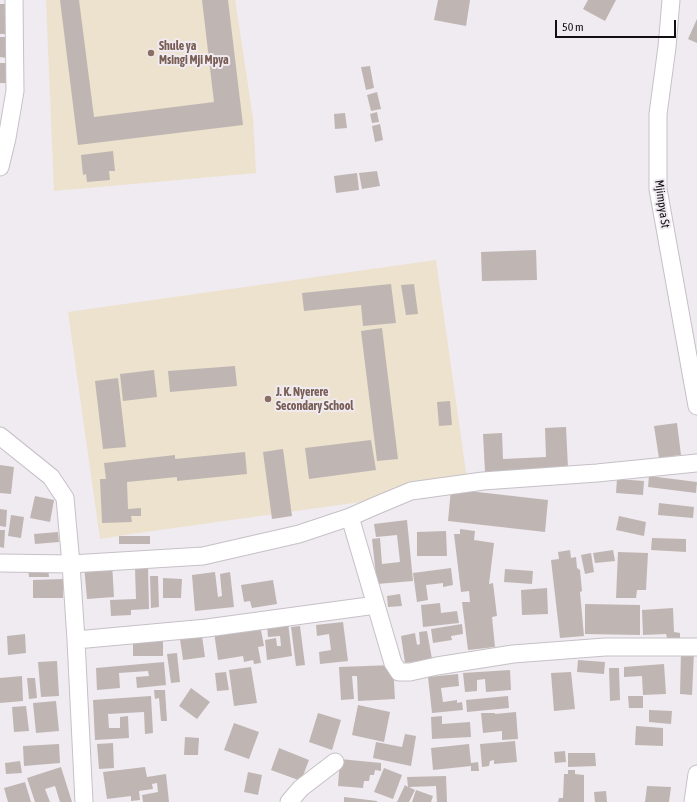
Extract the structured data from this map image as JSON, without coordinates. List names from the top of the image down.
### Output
{
  "streets": {
    "street": ["Mjimpya St"]
  },
  "places": ["Shule ya Msingi Mji Mpya", "J. K. Nyerere Secondary School"],
  "scale_bar": "50 m"
}
